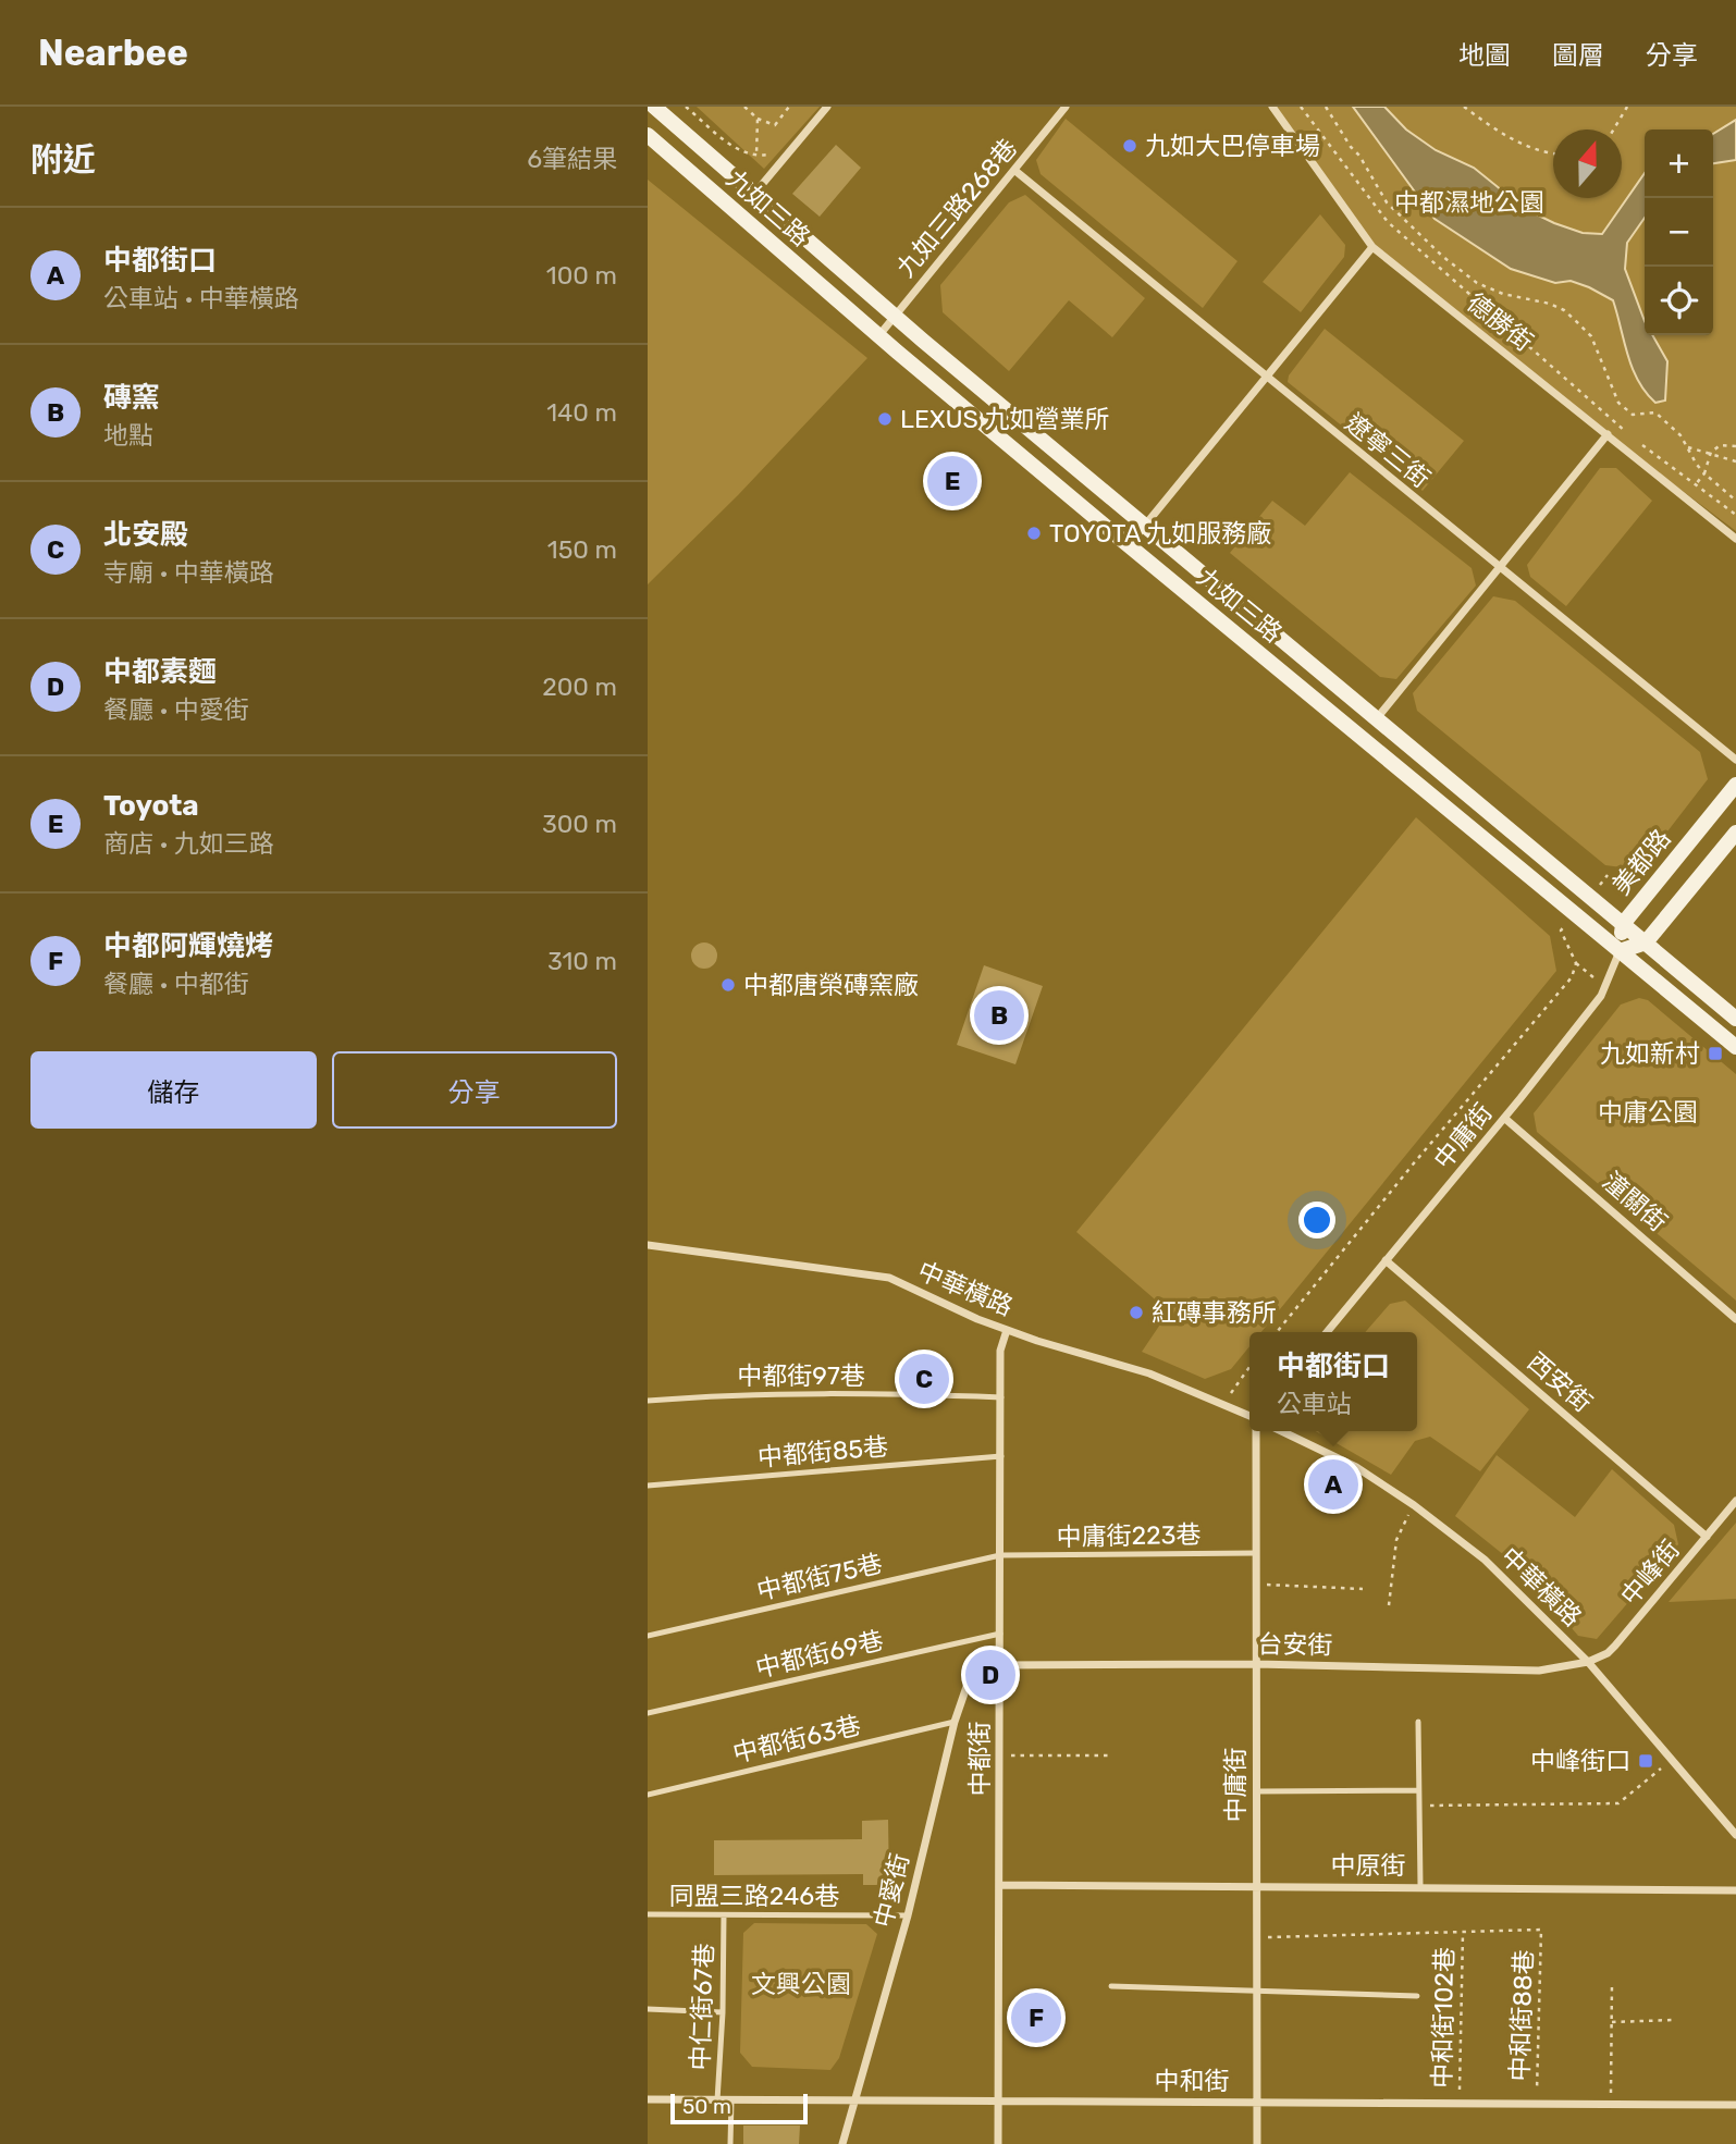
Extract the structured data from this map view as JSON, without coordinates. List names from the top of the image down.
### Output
{
  "streets": {
    "street": [
      "九如三路",
      "九如三路268巷",
      "德勝街",
      "遼寧三街",
      "美都路",
      "中庸街",
      "潼關街",
      "中華橫路",
      "西安街",
      "中峰街",
      "台安街",
      "中都街",
      "中原街",
      "中愛街",
      "中和街"
    ],
    "lane": [
      "中都街97巷",
      "中都街85巷",
      "中庸街223巷",
      "中都街75巷",
      "中都街69巷",
      "中都街63巷",
      "同盟三路246巷",
      "中仁街67巷"
    ],
    "path": ["中和街88巷", "中和街102巷"]
  },
  "crossings": [
    ["九如三路", "九如三路268巷"],
    ["九如三路", "美都路"],
    ["九如三路", "中庸街"],
    ["九如三路268巷", "遼寧三街"],
    ["美都路", "中庸街"],
    ["中庸街", "潼關街"],
    ["中庸街", "西安街"],
    ["中庸街", "中庸街223巷"],
    ["中庸街", "台安街"],
    ["中庸街", "中原街"],
    ["中庸街", "中和街"],
    ["中華橫路", "中峰街"],
    ["中華橫路", "台安街"],
    ["中華橫路", "中都街"],
    ["中都街97巷", "中都街"],
    ["西安街", "中峰街"],
    ["中都街85巷", "中都街"],
    ["中庸街223巷", "中都街75巷"],
    ["中庸街223巷", "中都街"],
    ["中峰街", "台安街"],
    ["中都街75巷", "中都街"],
    ["台安街", "中都街"],
    ["台安街", "中愛街"],
    ["中都街69巷", "中都街"],
    ["中都街63巷", "中愛街"],
    ["中都街", "中原街"],
    ["中都街", "中愛街"],
    ["中都街", "中和街"],
    ["中愛街", "同盟三路246巷"],
    ["中愛街", "中和街"],
    ["同盟三路246巷", "中仁街67巷"],
    ["中仁街67巷", "中和街"],
    ["中和街88巷", "中和街102巷"],
    ["中和街88巷", "中和街"],
    ["中和街102巷", "中和街"]
  ],
  "parks": ["中都濕地公園", "中庸公園", "文興公園"],
  "places": {
    "other": [
      "九如大巴停車場",
      "LEXUS 九如營業所",
      "TOYOTA 九如服務廠",
      "中都唐榮磚窯廠",
      "紅磚事務所"
    ],
    "transit": ["九如新村", "中峰街口"]
  },
  "scale_bar": "50 m",
  "north": "top",
  "page": {
    "header": "Nearbee",
    "nav": ["地圖", "圖層", "分享"],
    "heading": ["附近", "6筆結果"],
    "map_buttons": ["+", "−"],
    "list": [
      {
        "mark": "A",
        "name": "中都街口",
        "note": "公車站 · 中華橫路",
        "value": "100 m"
      },
      {
        "mark": "B",
        "name": "磚窯",
        "note": "地點",
        "value": "140 m"
      },
      {
        "mark": "C",
        "name": "北安殿",
        "note": "寺廟 · 中華橫路",
        "value": "150 m"
      },
      {
        "mark": "D",
        "name": "中都素麵",
        "note": "餐廳 · 中愛街",
        "value": "200 m"
      },
      {
        "mark": "E",
        "name": "Toyota",
        "note": "商店 · 九如三路",
        "value": "300 m"
      },
      {
        "mark": "F",
        "name": "中都阿輝燒烤",
        "note": "餐廳 · 中都街",
        "value": "310 m"
      }
    ],
    "pins": [
      "E",
      "B",
      "C",
      "A",
      "D",
      "F"
    ],
    "buttons": ["儲存", "分享"],
    "popup": ["中都街口", "公車站"],
    "scale": "50 m"
  }
}
